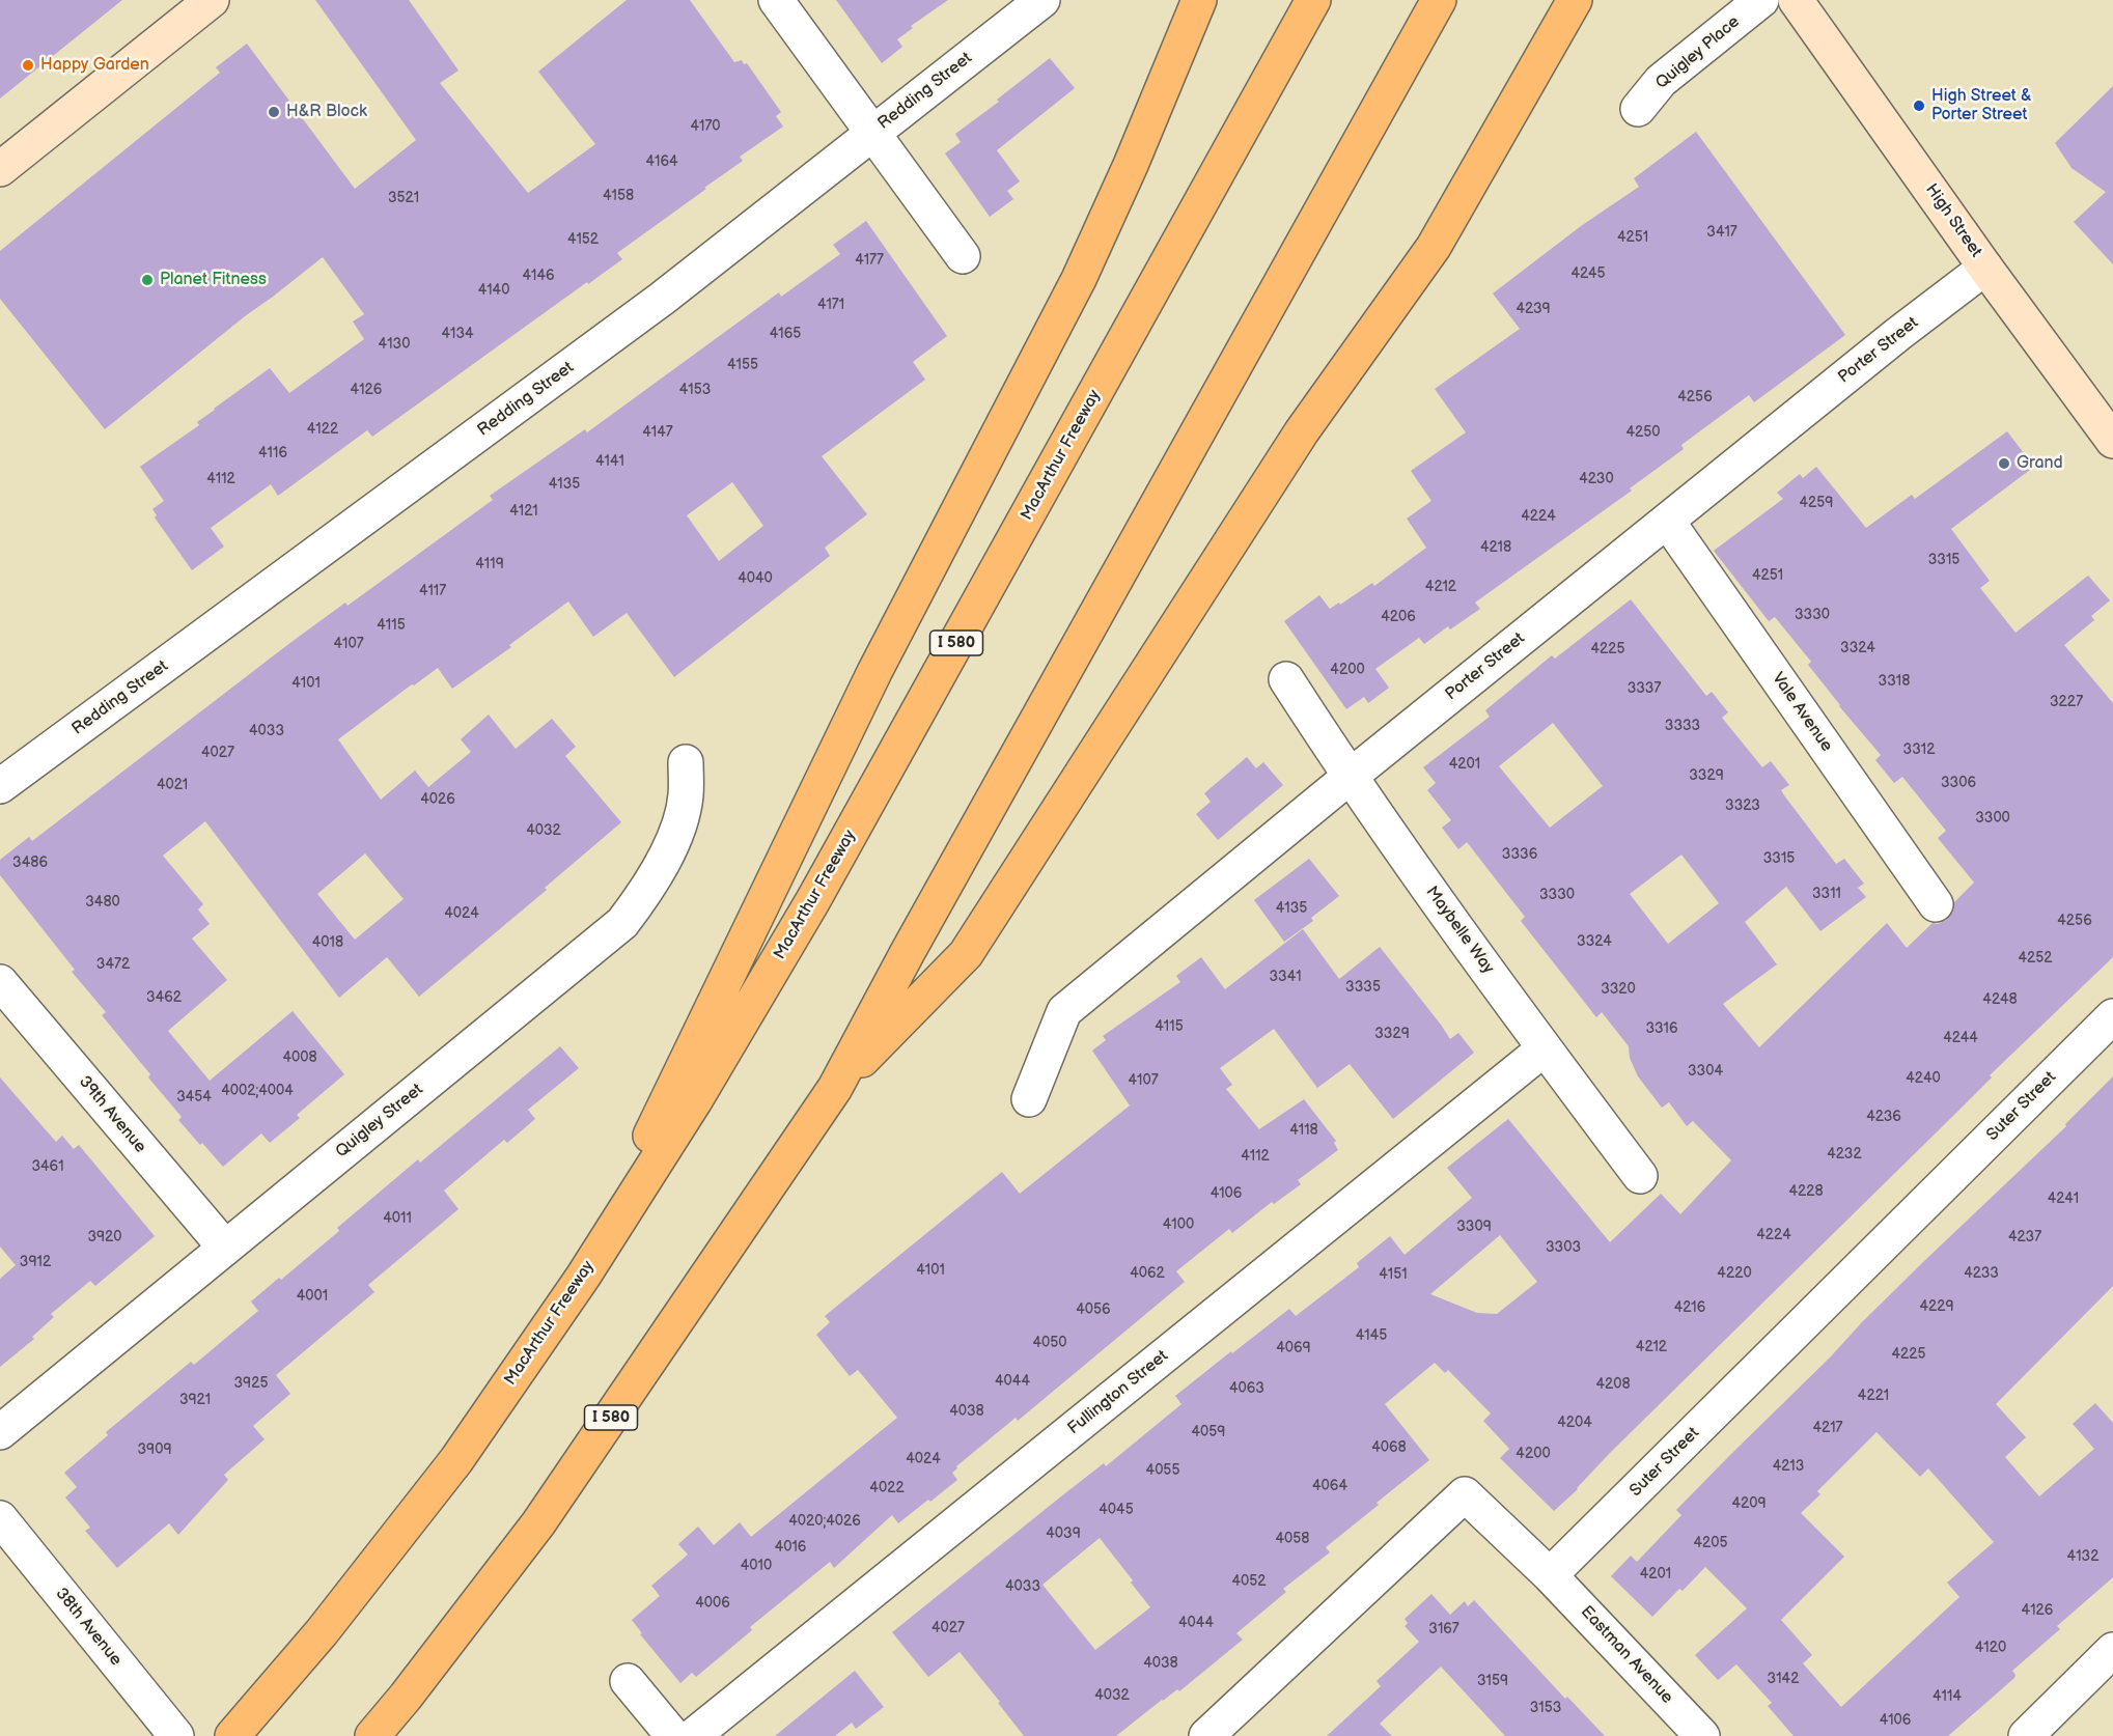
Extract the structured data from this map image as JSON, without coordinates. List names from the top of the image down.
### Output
{
  "streets": {
    "highway": ["MacArthur Freeway", "I 580"],
    "main road": ["High Street"],
    "street": [
      "Quigley Place",
      "Redding Street",
      "Porter Street",
      "Vale Avenue",
      "Maybelle Way",
      "Suter Street",
      "39th Avenue",
      "Quigley Street",
      "Fullington Street",
      "38th Avenue",
      "Eastman Avenue"
    ]
  },
  "crossings": [
    ["High Street", "Porter Street"],
    ["Porter Street", "Vale Avenue"],
    ["Porter Street", "Maybelle Way"],
    ["Maybelle Way", "Fullington Street"],
    ["Suter Street", "Eastman Avenue"],
    ["39th Avenue", "Quigley Street"]
  ],
  "places": [
    "Happy Garden",
    "High Street & Porter Street",
    "H&R Block",
    "Planet Fitness",
    "Grand"
  ],
  "house_numbers": [
    "4170",
    "4164",
    "4158",
    "3521",
    "3417",
    "4251",
    "4152",
    "4177",
    "4245",
    "4146",
    "4140",
    "4171",
    "4239",
    "4134",
    "4165",
    "4130",
    "4155",
    "4126",
    "4153",
    "4256",
    "4122",
    "4147",
    "4250",
    "4116",
    "4141",
    "4112",
    "4230",
    "4135",
    "4259",
    "4121",
    "4224",
    "4218",
    "3315",
    "4119",
    "4251",
    "4040",
    "4212",
    "4117",
    "3330",
    "4206",
    "4115",
    "4107",
    "3324",
    "4225",
    "4200",
    "3318",
    "4101",
    "3337",
    "3227",
    "3333",
    "4033",
    "3312",
    "4027",
    "4201",
    "3329",
    "3306",
    "4021",
    "4026",
    "3323",
    "3300",
    "4032",
    "3336",
    "3315",
    "3486",
    "3311",
    "3330",
    "3480",
    "4135",
    "4024",
    "4256",
    "3324",
    "4018",
    "4252",
    "3472",
    "3341",
    "3335",
    "3320",
    "3462",
    "4248",
    "4115",
    "3316",
    "3329",
    "4244",
    "4008",
    "3304",
    "4240",
    "4107",
    "4002;4004",
    "3454",
    "4236",
    "4118",
    "4232",
    "4112",
    "3461",
    "4228",
    "4106",
    "4241",
    "4011",
    "4100",
    "3309",
    "4224",
    "3920",
    "4237",
    "3303",
    "3912",
    "4101",
    "4062",
    "4220",
    "4233",
    "4151",
    "4001",
    "4229",
    "4216",
    "4056",
    "4145",
    "4050",
    "4212",
    "4069",
    "4225",
    "4044",
    "3925",
    "4208",
    "4063",
    "4221",
    "3921",
    "4038",
    "4204",
    "4217",
    "4059",
    "4068",
    "3909",
    "4200",
    "4024",
    "4213",
    "4055",
    "4064",
    "4022",
    "4209",
    "4045",
    "4020;4026",
    "4039",
    "4058",
    "4205",
    "4016",
    "4132",
    "4010",
    "4201",
    "4052",
    "4033",
    "4006",
    "4126",
    "4044",
    "4027",
    "3167",
    "4120",
    "4038",
    "3142",
    "3159",
    "4032",
    "4114",
    "3153",
    "4106"
  ]
}
